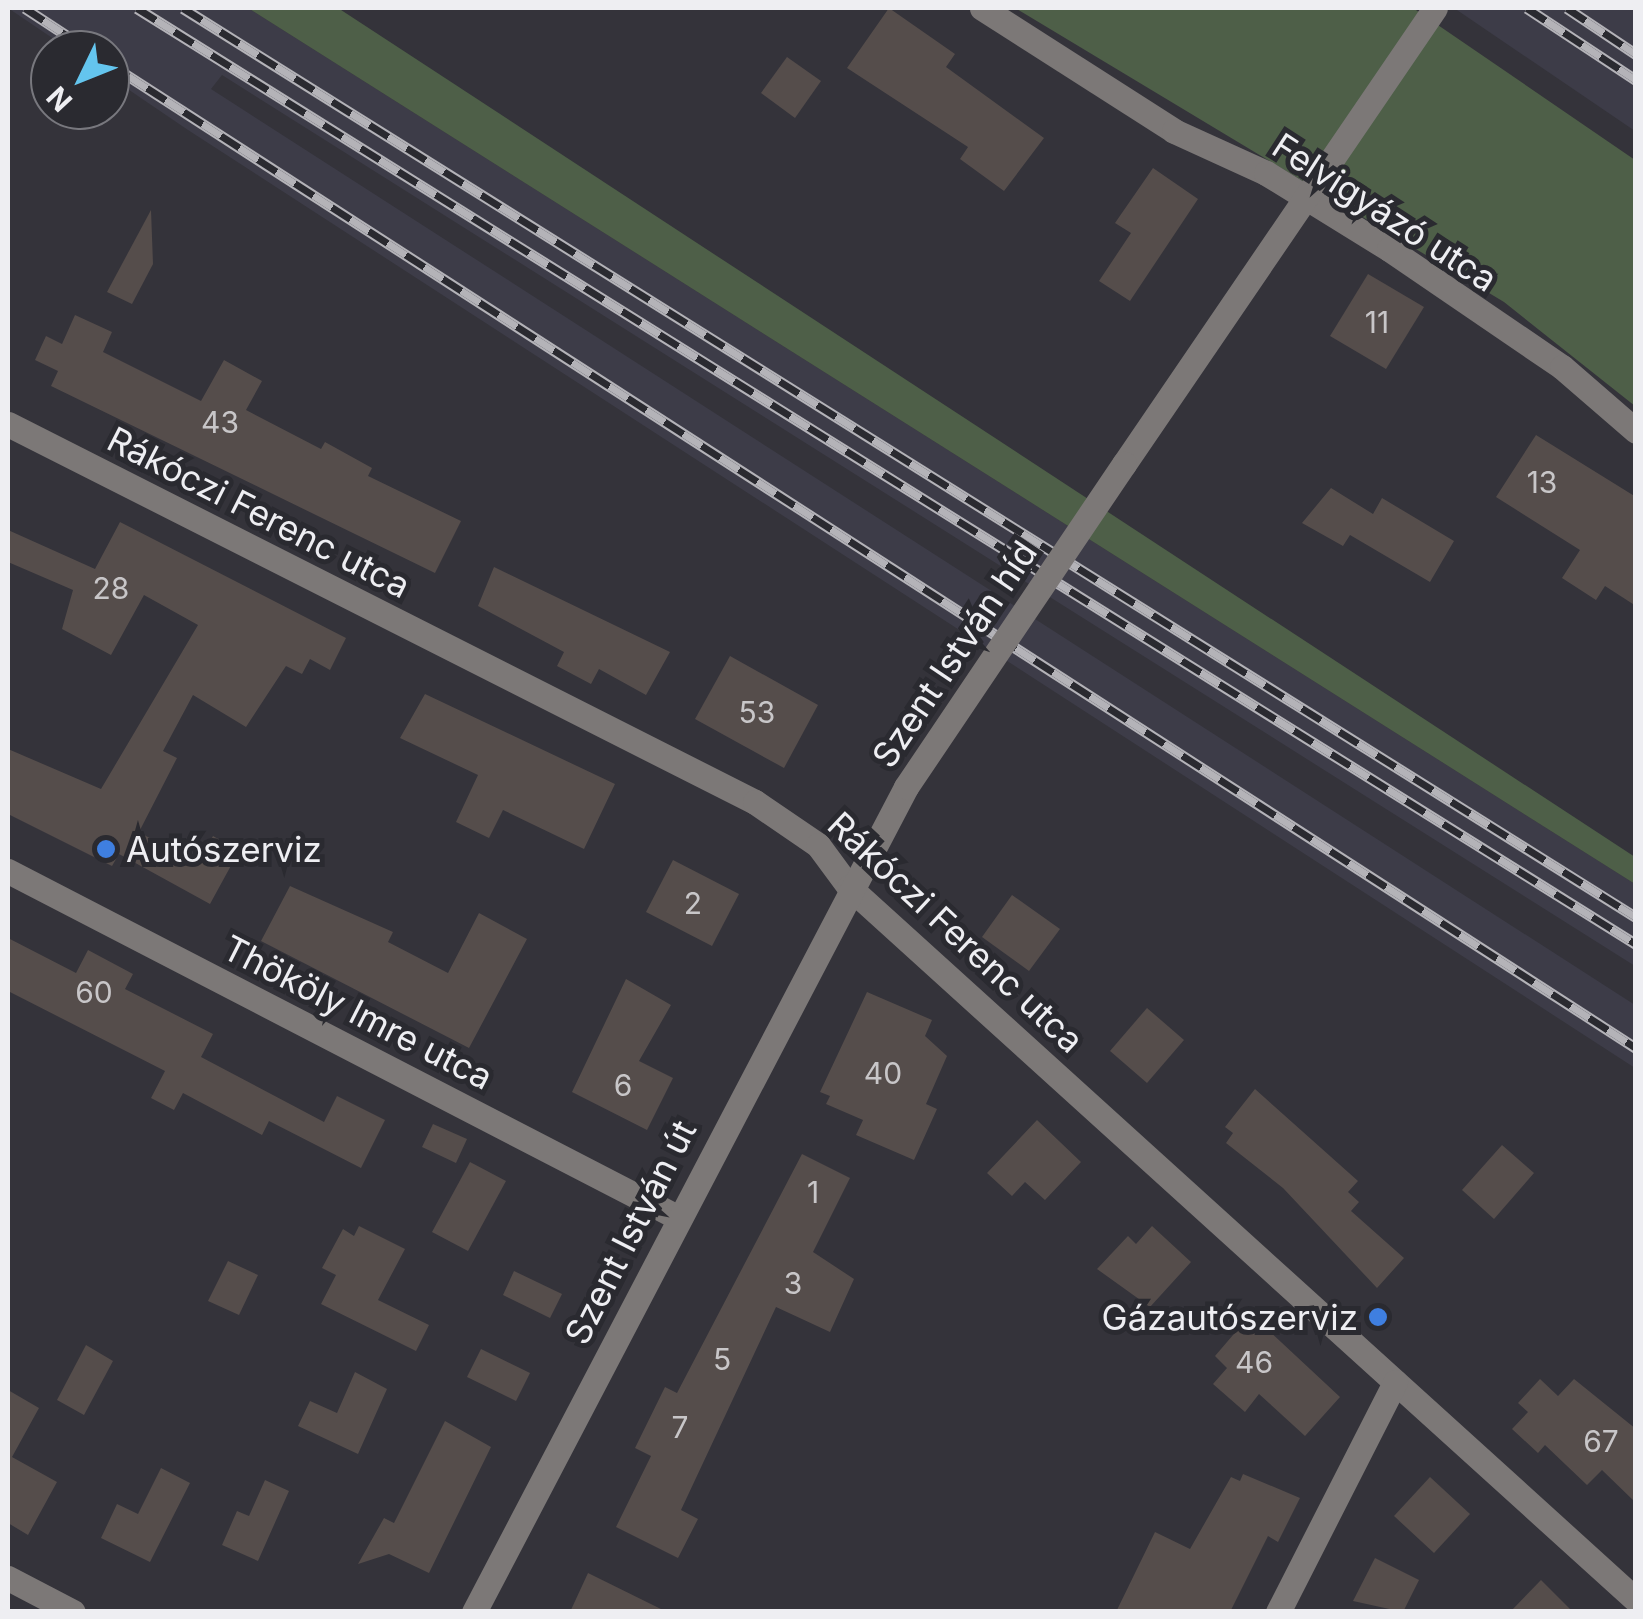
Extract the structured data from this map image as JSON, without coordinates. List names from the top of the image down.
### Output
{
  "streets": {
    "street": [
      "Felvigyázó utca",
      "Rákóczi Ferenc utca",
      "Szent István híd",
      "Thököly Imre utca",
      "Szent István út"
    ]
  },
  "crossings": [
    ["Felvigyázó utca", "Szent István híd"],
    ["Rákóczi Ferenc utca", "Szent István híd"],
    ["Rákóczi Ferenc utca", "Szent István út"],
    ["Szent István híd", "Szent István út"],
    ["Thököly Imre utca", "Szent István út"]
  ],
  "places": ["Autószerviz", "Gázautószerviz"],
  "house_numbers": [
    "11",
    "43",
    "13",
    "28",
    "53",
    "2",
    "60",
    "40",
    "6",
    "1",
    "3",
    "5",
    "46",
    "7",
    "67"
  ],
  "north": "bottom left"
}
